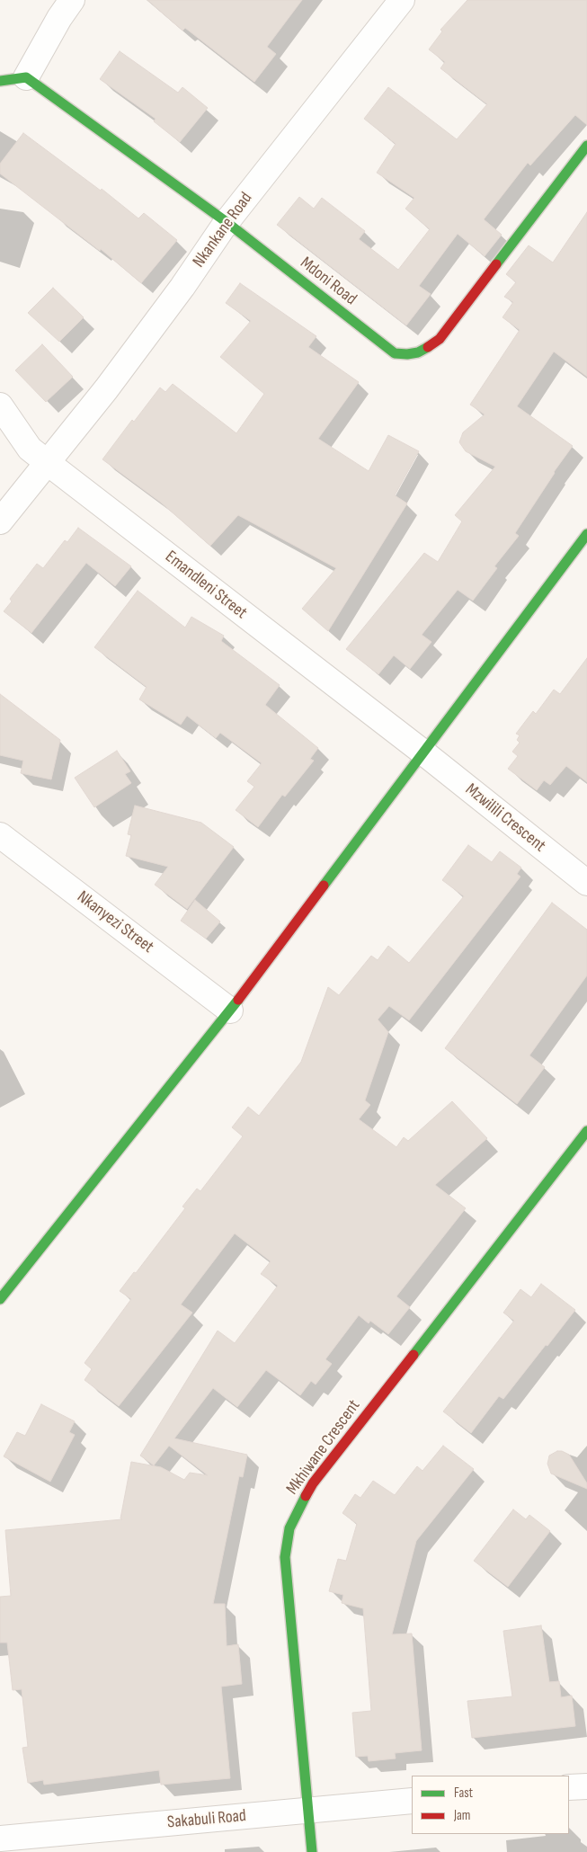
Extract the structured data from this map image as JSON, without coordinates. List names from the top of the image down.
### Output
{
  "streets": {
    "street": [
      "Nkankane Road",
      "Mdoni Road",
      "Emandleni Street",
      "Mzwilili Crescent",
      "Nkanyezi Street",
      "Mkhiwane Crescent",
      "Sakabuli Road"
    ]
  },
  "crossings": [
    ["Nkankane Road", "Mdoni Road"],
    ["Nkankane Road", "Emandleni Street"],
    ["Emandleni Street", "Mzwilili Crescent"],
    ["Mkhiwane Crescent", "Sakabuli Road"]
  ],
  "legend": ["Fast", "Jam"]
}
